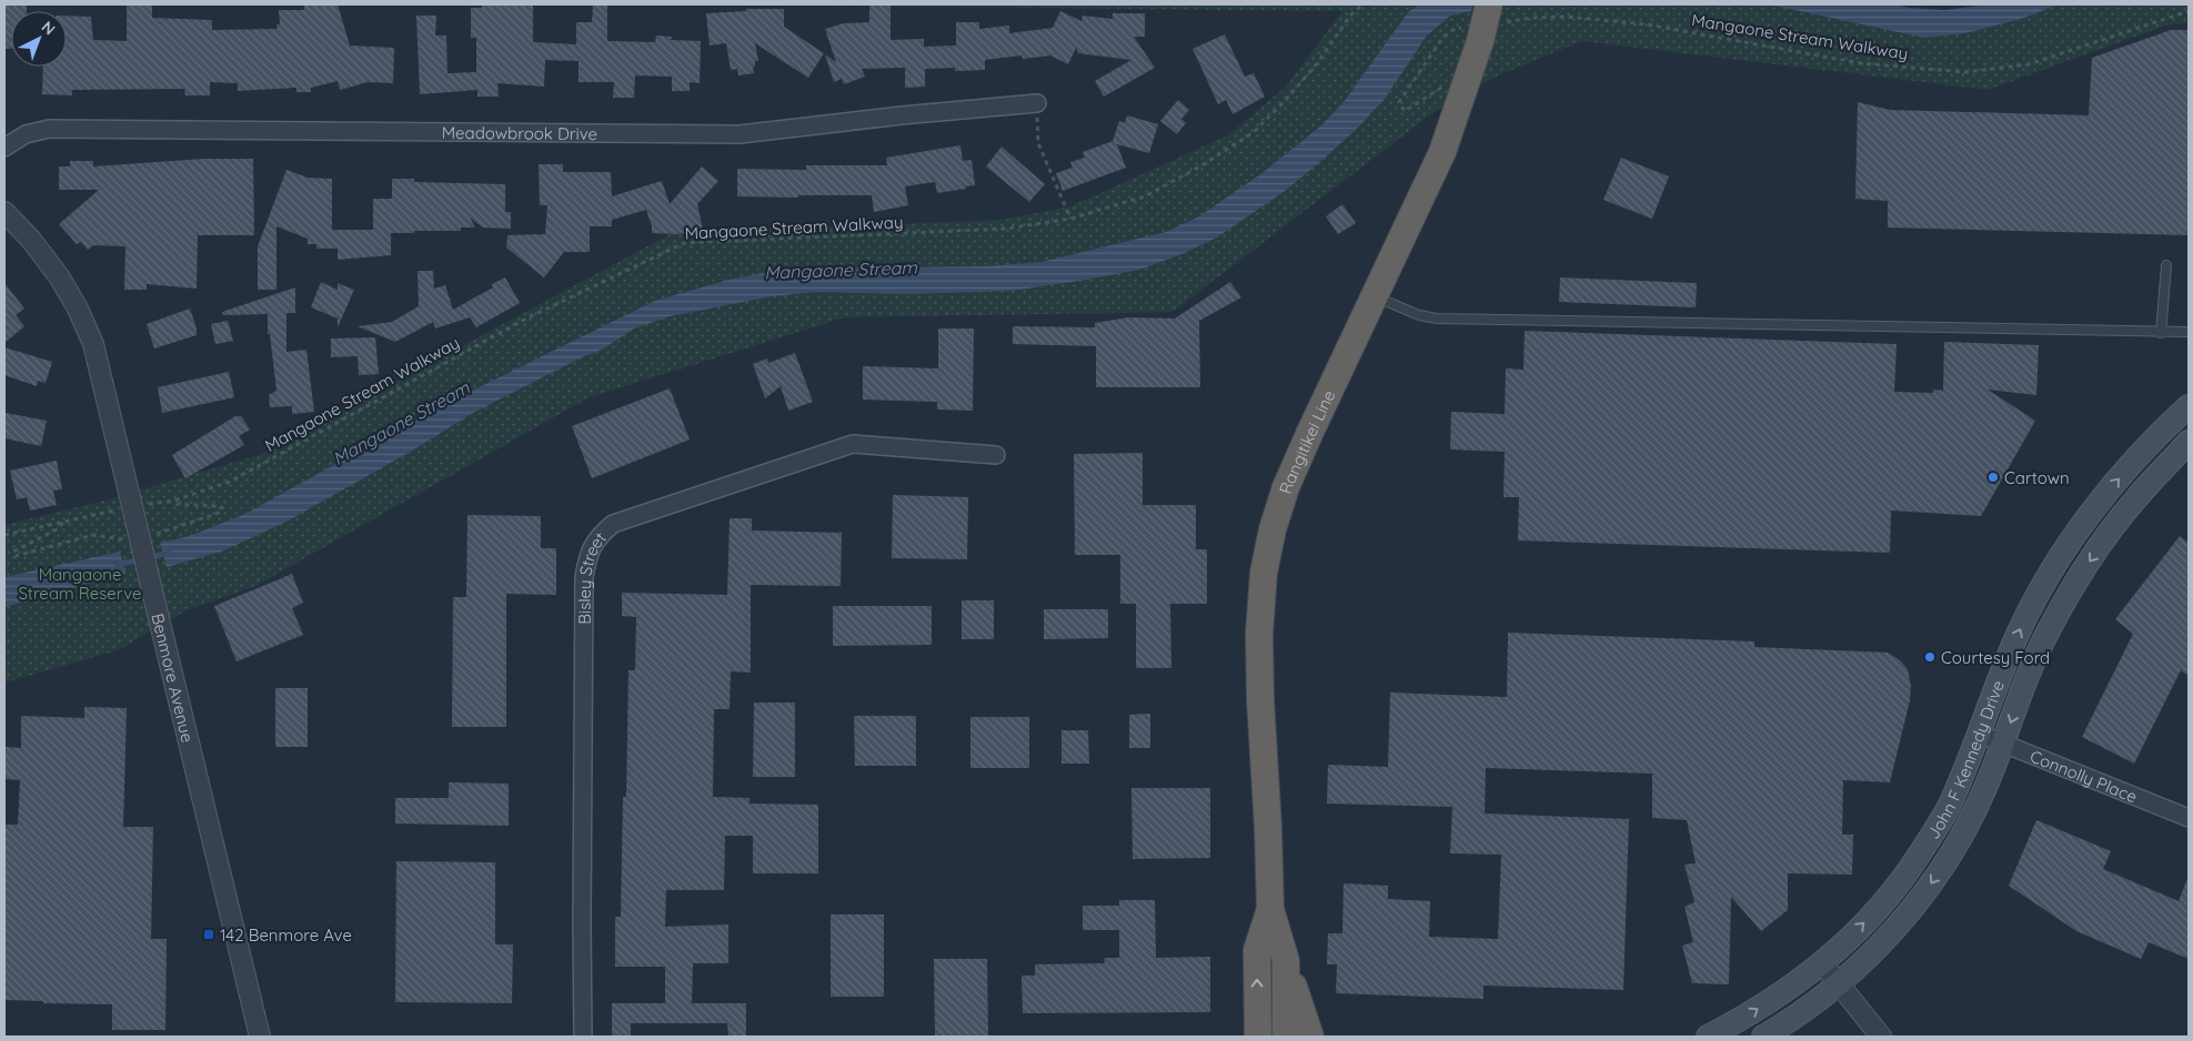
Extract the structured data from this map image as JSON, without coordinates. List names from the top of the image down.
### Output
{
  "streets": {
    "highway": ["Rangitikei Line"],
    "main road": ["John F Kennedy Drive"],
    "street": [
      "Meadowbrook Drive",
      "Bisley Street",
      "Benmore Avenue",
      "Connolly Place"
    ],
    "path": ["Mangaone Stream Walkway"]
  },
  "crossings": [
    ["Mangaone Stream Walkway", "Benmore Avenue"],
    ["John F Kennedy Drive", "Connolly Place"]
  ],
  "water": ["Mangaone Stream"],
  "parks": ["Mangaone Stream Reserve"],
  "places": {
    "other": ["Cartown", "Courtesy Ford"],
    "transit": ["142 Benmore Ave"]
  },
  "north": "top right"
}
